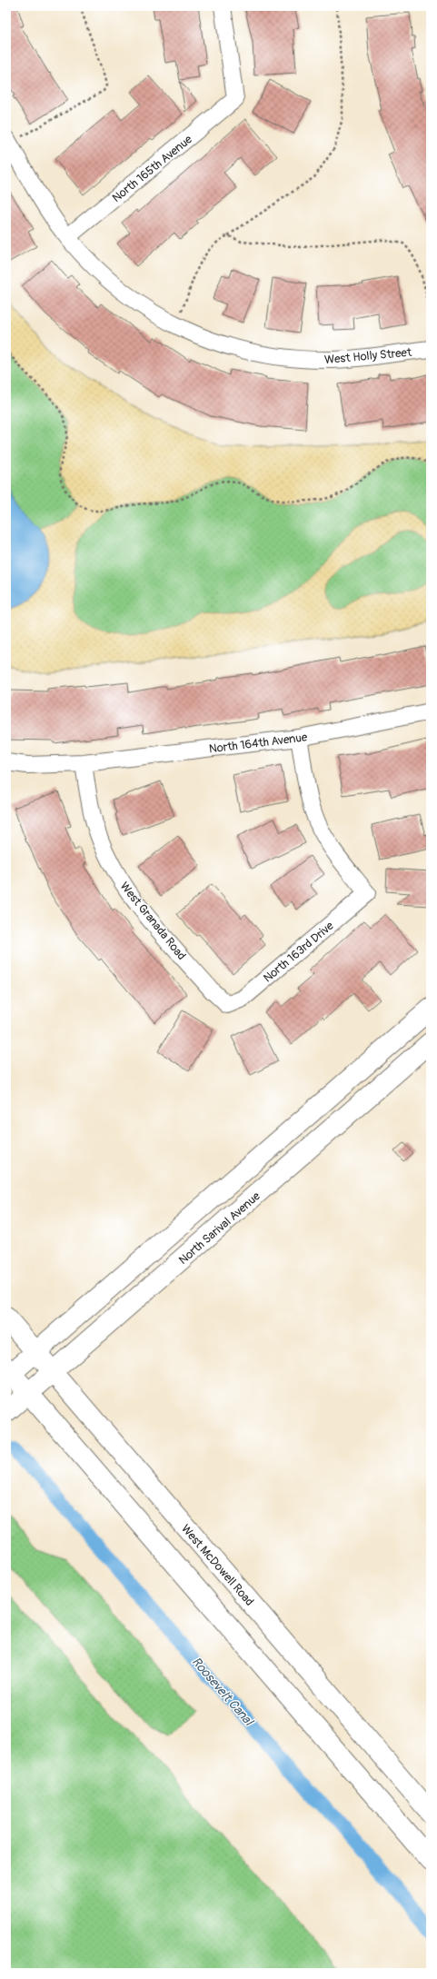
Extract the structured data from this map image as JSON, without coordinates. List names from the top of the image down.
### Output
{
  "streets": {
    "main road": ["North Sarival Avenue", "West McDowell Road"],
    "street": [
      "North 165th Avenue",
      "West Holly Street",
      "North 164th Avenue",
      "West Granada Road",
      "North 163rd Drive"
    ]
  },
  "crossings": [
    ["North 165th Avenue", "West Holly Street"],
    ["North 164th Avenue", "West Granada Road"],
    ["North 164th Avenue", "North 163rd Drive"],
    ["West Granada Road", "North 163rd Drive"],
    ["North Sarival Avenue", "West McDowell Road"]
  ],
  "water": ["Roosevelt Canal"]
}
